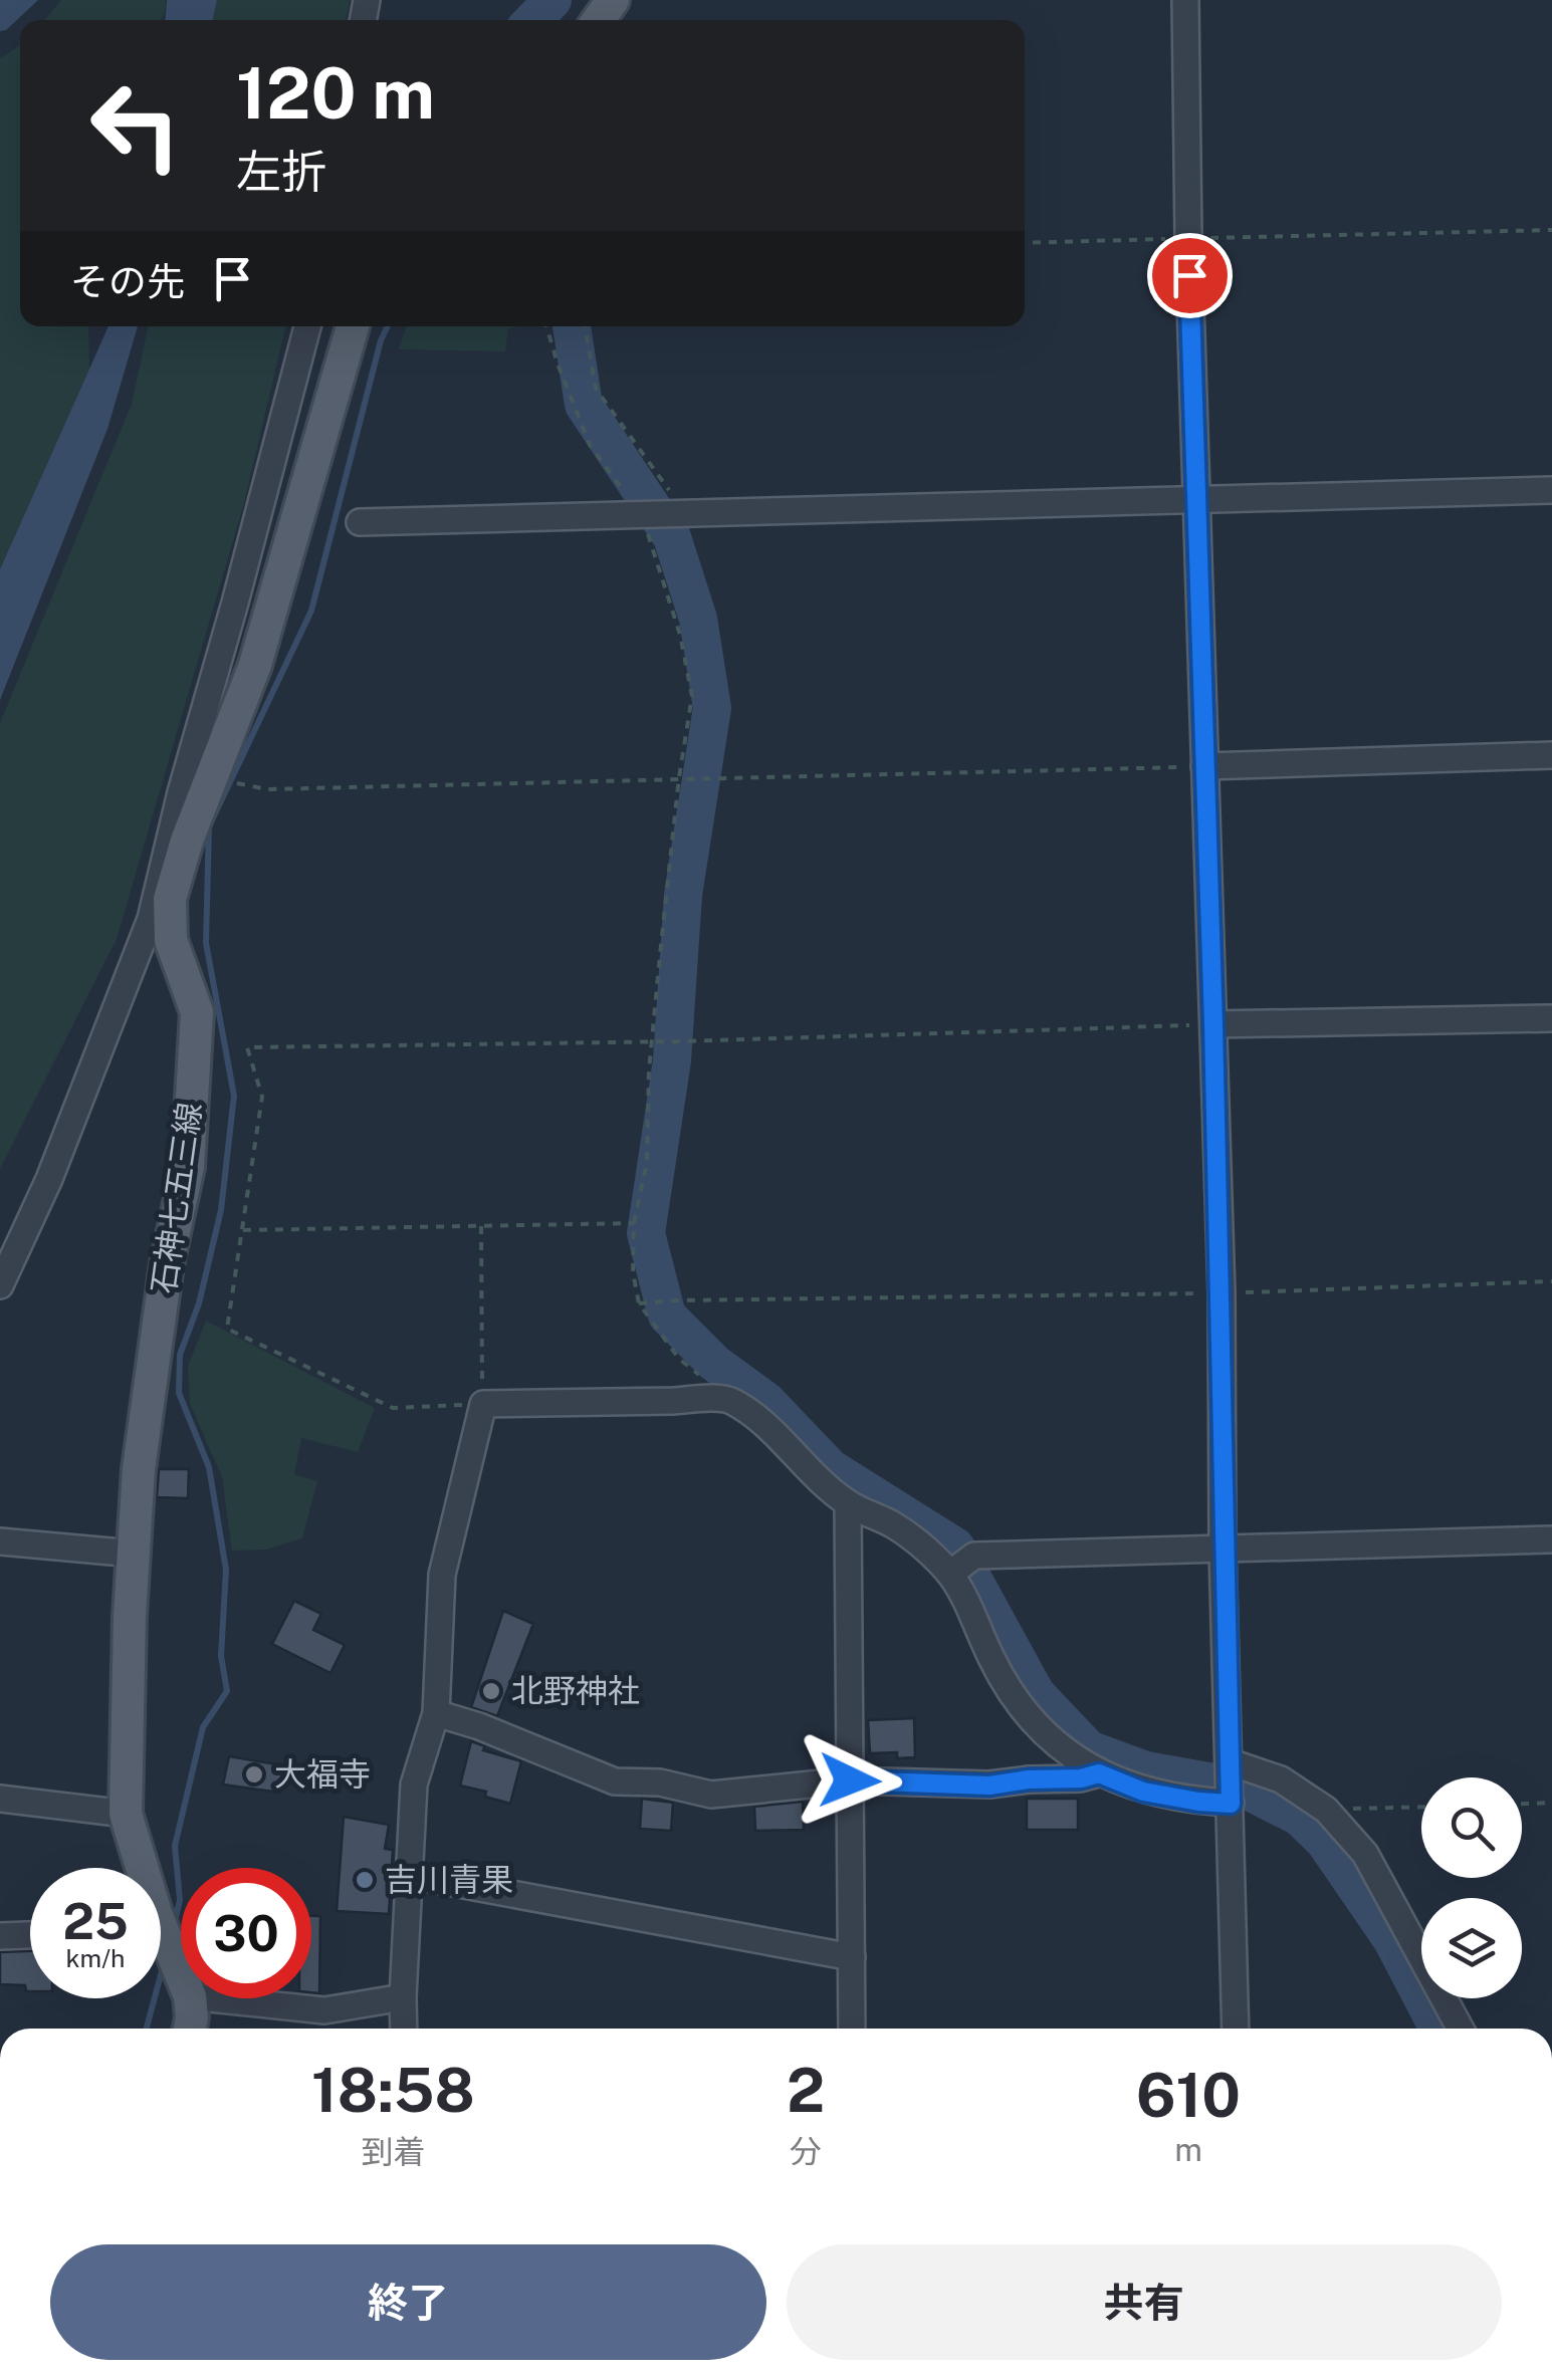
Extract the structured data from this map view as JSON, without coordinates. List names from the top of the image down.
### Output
{
  "streets": {
    "main road": ["石神七五三線"]
  },
  "places": ["北野神社", "大福寺", "吉川青果"],
  "page": {
    "turn": ["120 m", "左折"],
    "then": "その先",
    "speed": "25 km/h",
    "limit": "30",
    "eta": [
      "18:58",
      "到着",
      "2",
      "分",
      "610",
      "m"
    ],
    "buttons": ["終了", "共有"]
  }
}
